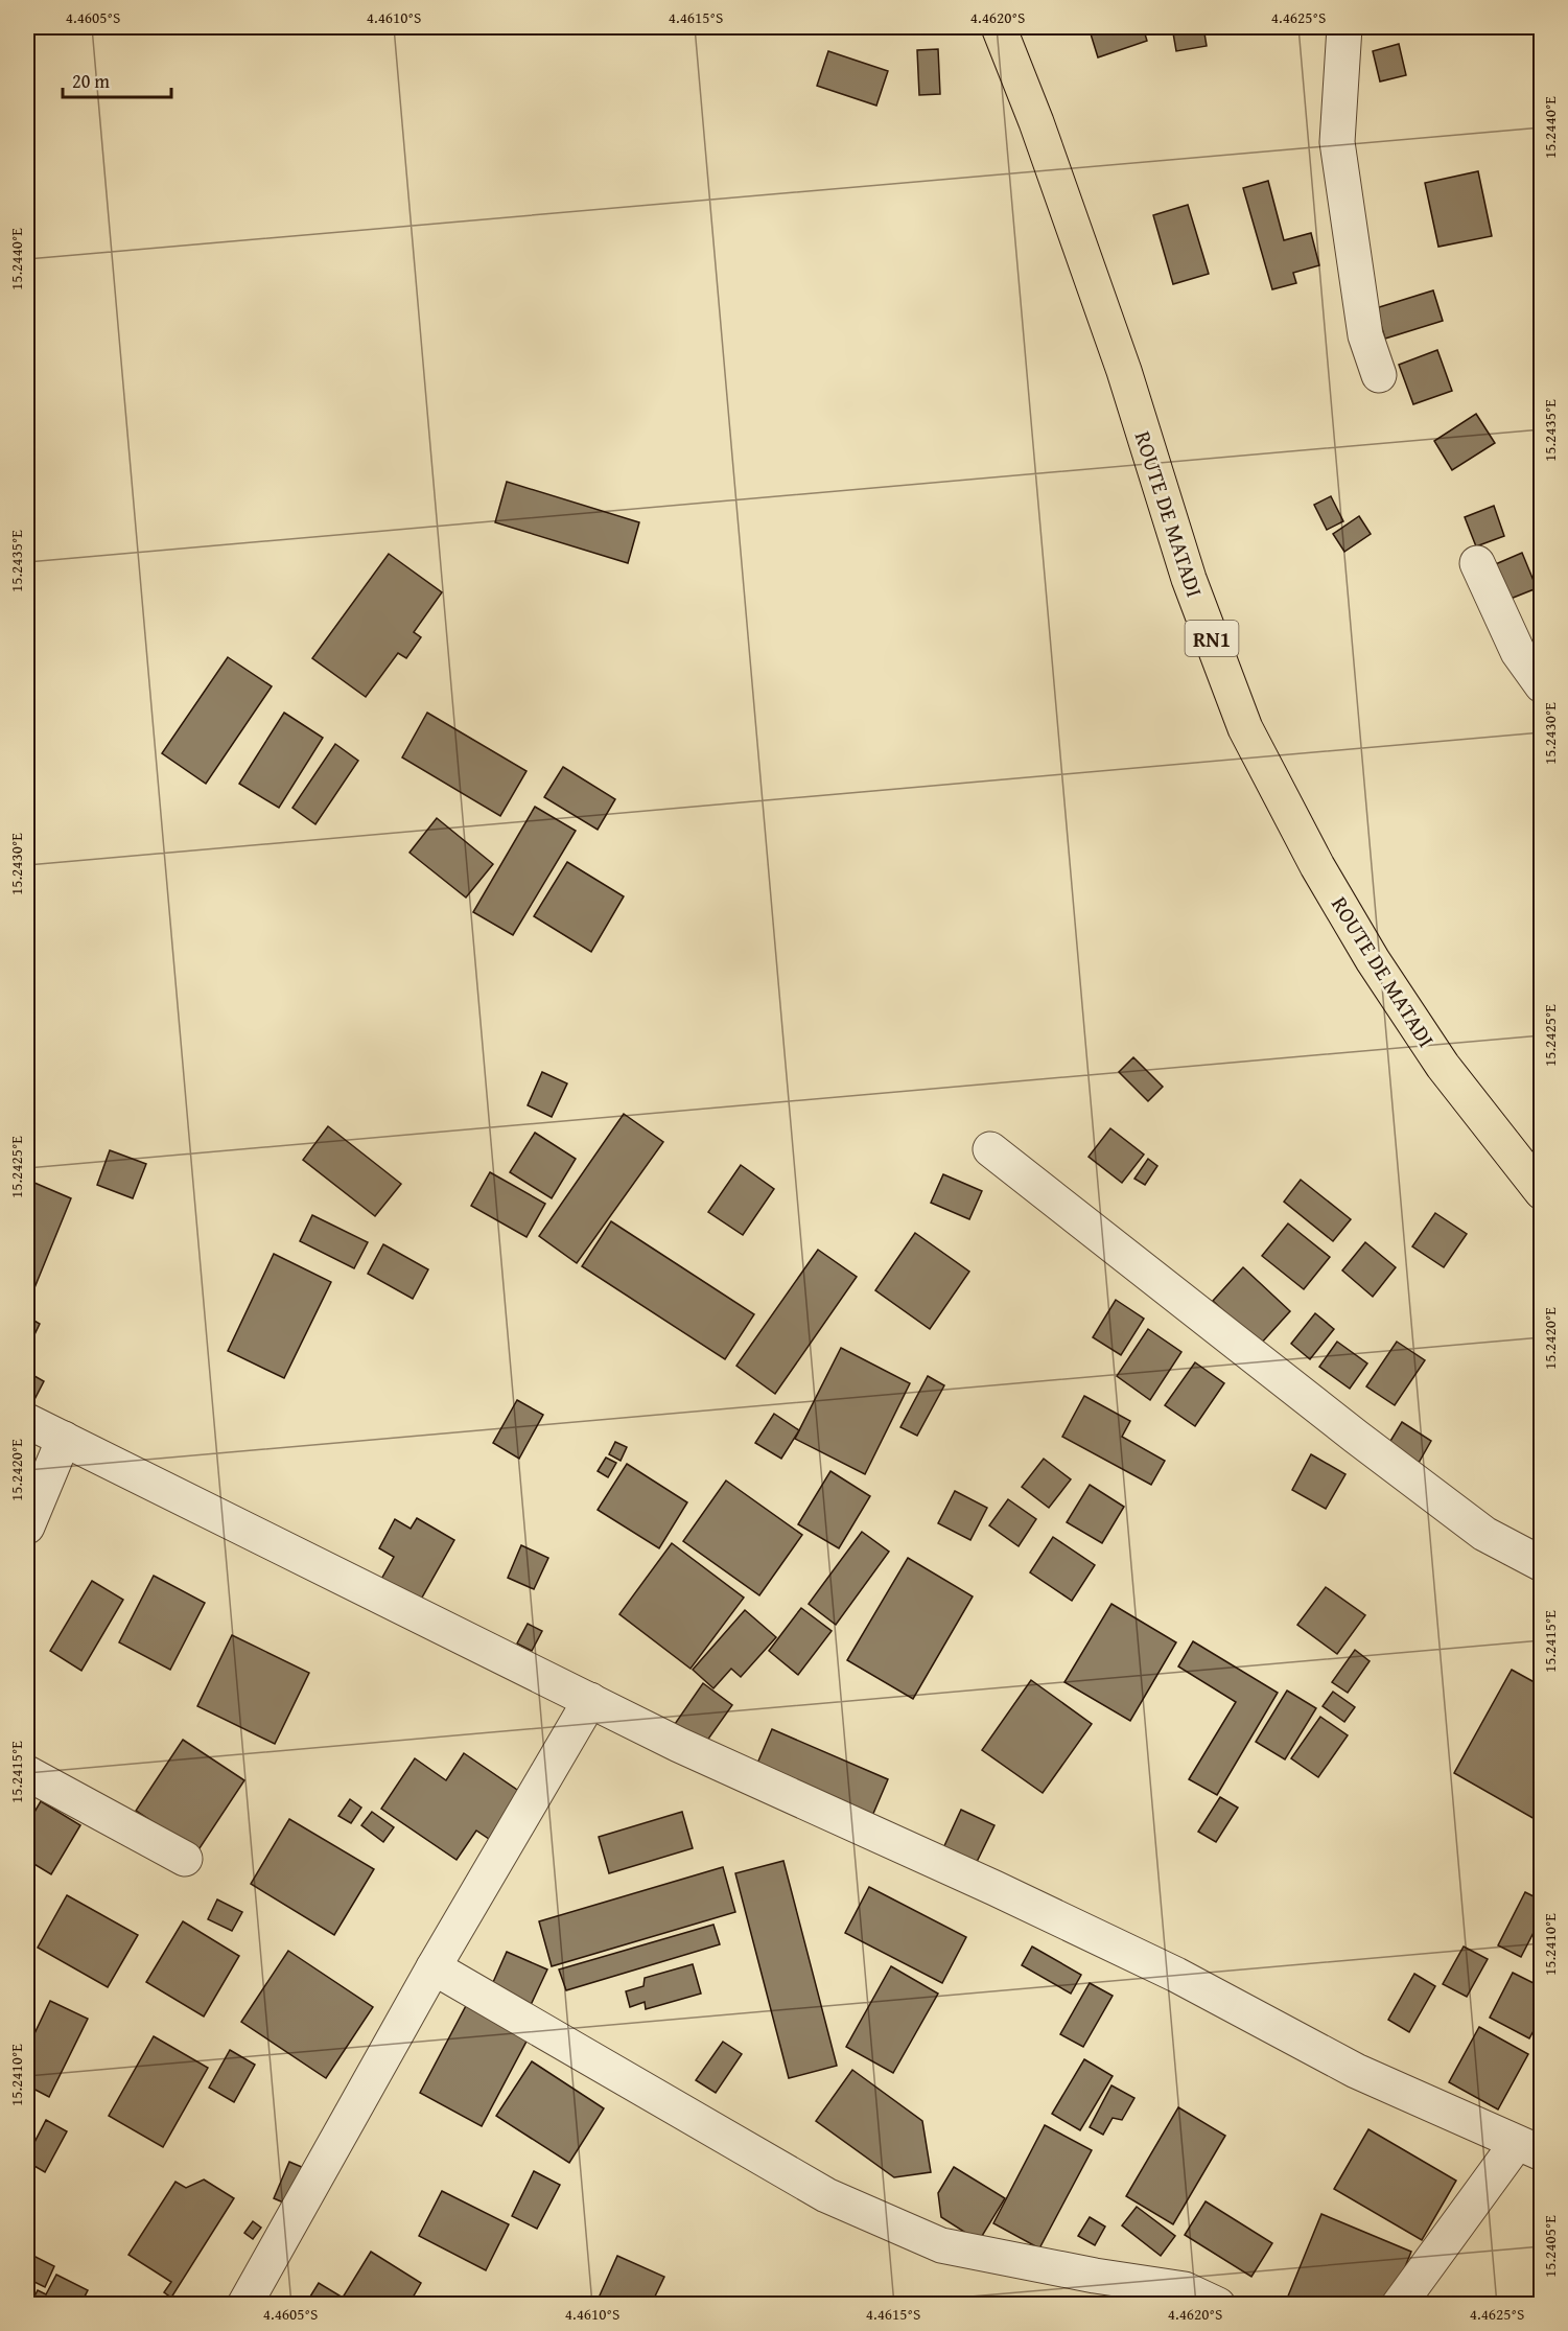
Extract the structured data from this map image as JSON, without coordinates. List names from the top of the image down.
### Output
{
  "streets": {
    "highway": ["ROUTE DE MATADI", "RN1"]
  },
  "scale_bar": "20 m",
  "coordinates": [
    "4.4605°S",
    "4.4610°S",
    "4.4615°S",
    "4.4620°S",
    "4.4625°S",
    "15.2440°E",
    "15.2435°E",
    "15.2430°E",
    "15.2425°E",
    "15.2420°E",
    "15.2415°E",
    "15.2410°E",
    "15.2405°E"
  ]
}
